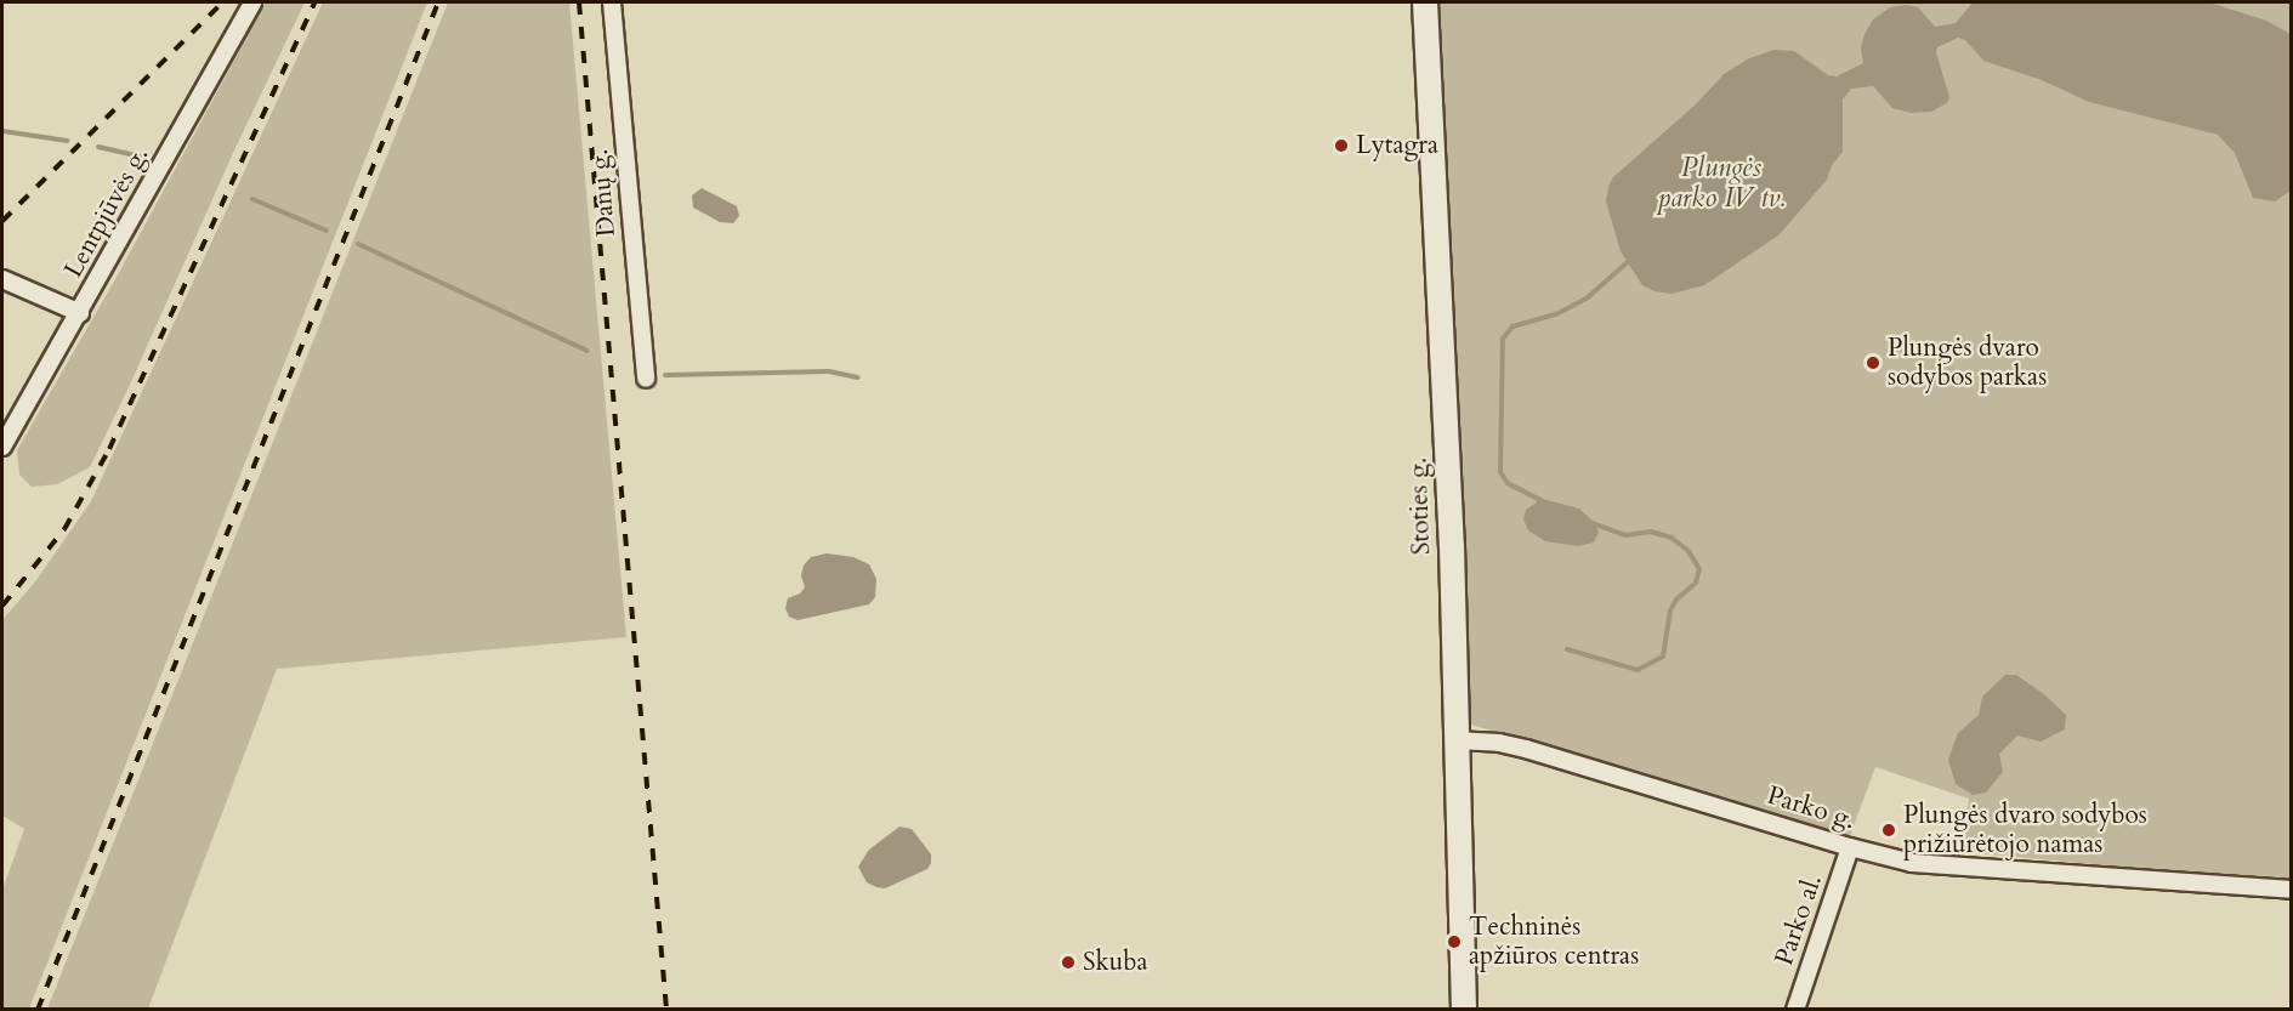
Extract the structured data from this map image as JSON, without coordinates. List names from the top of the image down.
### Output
{
  "streets": {
    "main road": ["Stoties g."],
    "street": [
      "Danų g.",
      "Lentpjūvės g.",
      "Parko g.",
      "Parko al."
    ]
  },
  "crossings": [
    ["Stoties g.", "Parko g."],
    ["Parko g.", "Parko al."]
  ],
  "water": ["Plungės parko IV tv."],
  "places": [
    "Lytagra",
    "Plungės dvaro sodybos parkas",
    "Plungės dvaro sodybos prižiūrėtojo namas",
    "Techninės apžiūros centras",
    "Skuba"
  ]
}
